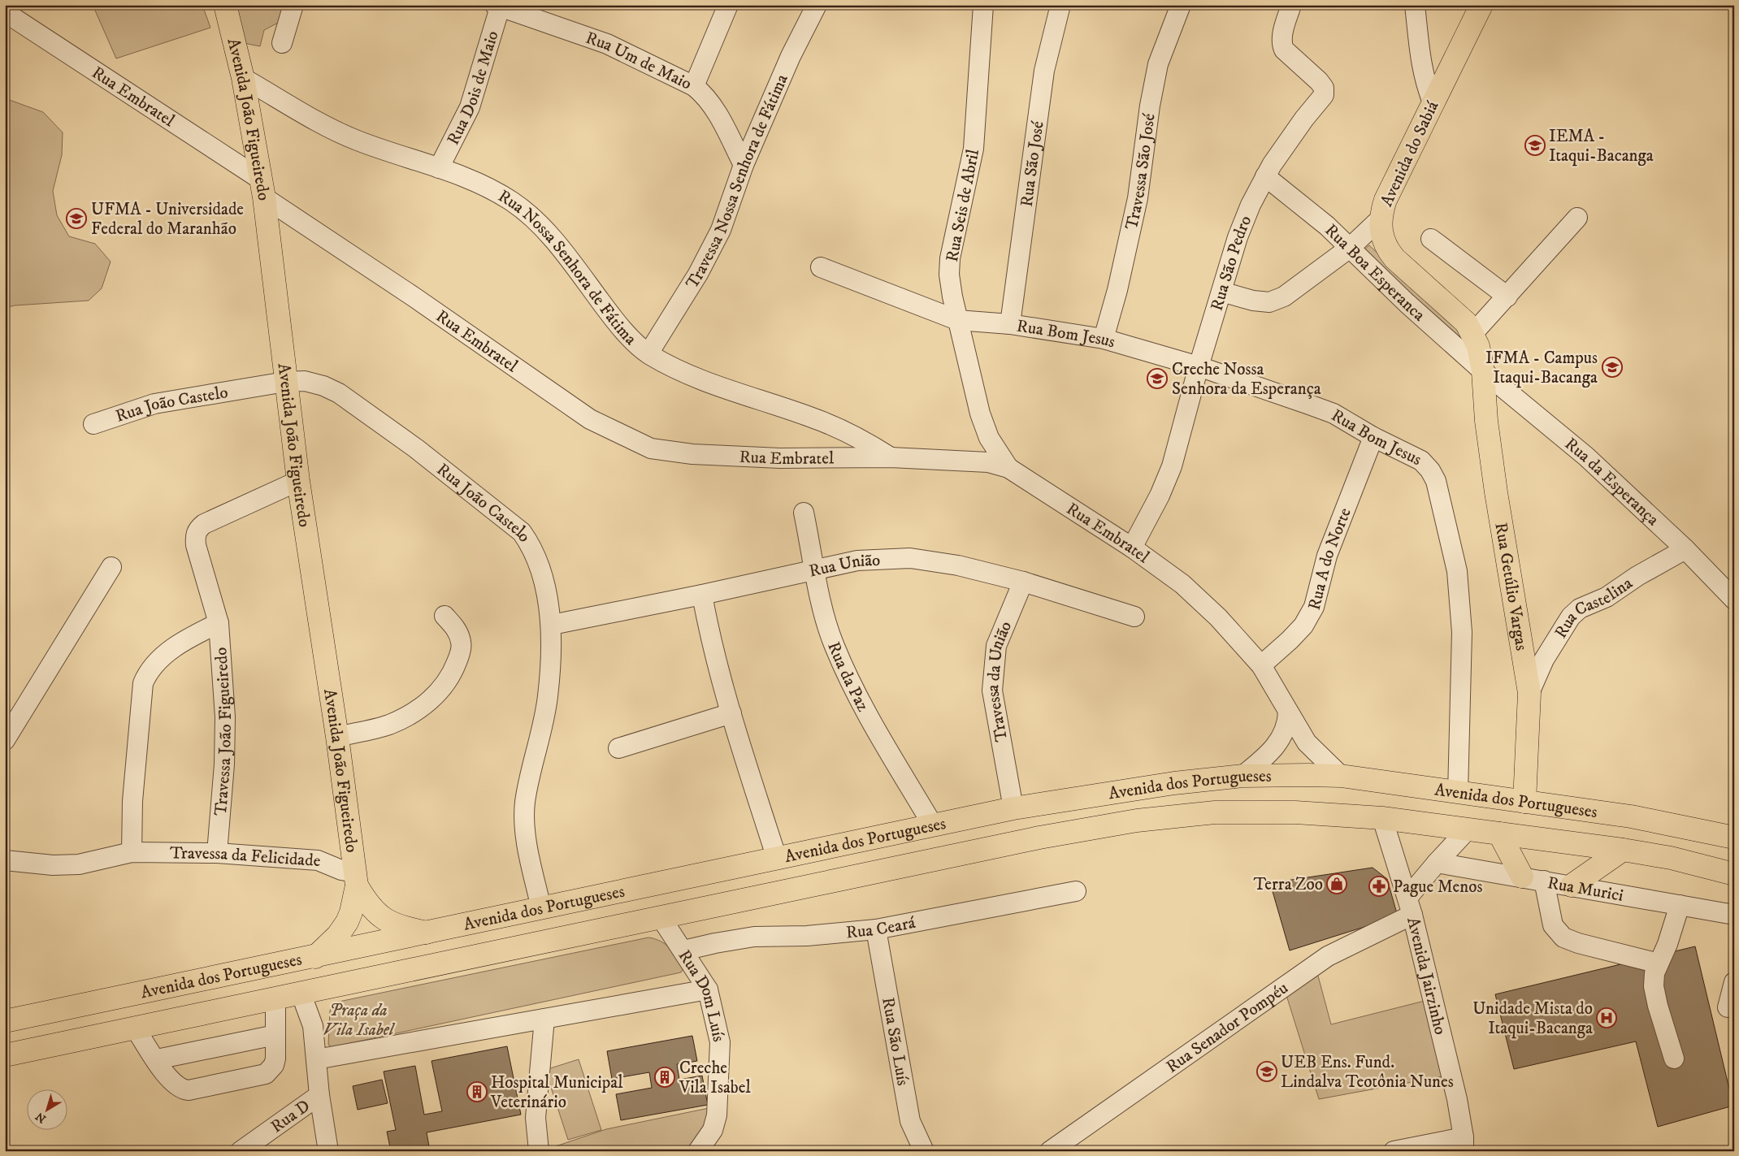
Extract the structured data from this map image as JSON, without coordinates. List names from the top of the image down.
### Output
{
  "streets": {
    "main road": [
      "Avenida João Figueiredo",
      "Avenida do Sabiá",
      "Rua Getúlio Vargas",
      "Avenida dos Portugueses"
    ],
    "street": [
      "Rua Um de Maio",
      "Rua Dois de Maio",
      "Rua Embratel",
      "Rua São José",
      "Travessa São José",
      "Travessa Nossa Senhora de Fátima",
      "Rua Seis de Abril",
      "Rua São Pedro",
      "Rua Nossa Senhora de Fátima",
      "Rua Boa Esperanca",
      "Rua Bom Jesus",
      "Rua João Castelo",
      "Rua da Esperança",
      "Rua A do Norte",
      "Rua União",
      "Rua Castelina",
      "Rua da Paz",
      "Travessa da União",
      "Travessa João Figueiredo",
      "Travessa da Felicidade",
      "Rua Murici",
      "Rua Ceará",
      "Avenida Jairzinho",
      "Rua Dom Luís",
      "Rua Senador Pompéu",
      "Rua São Luís",
      "Rua D"
    ]
  },
  "crossings": [
    ["Rua Um de Maio", "Rua Dois de Maio"],
    ["Rua Um de Maio", "Travessa Nossa Senhora de Fátima"],
    ["Rua Dois de Maio", "Rua Nossa Senhora de Fátima"],
    ["Rua Embratel", "Avenida João Figueiredo"],
    ["Rua Embratel", "Rua Seis de Abril"],
    ["Rua Embratel", "Rua São Pedro"],
    ["Rua Embratel", "Rua Nossa Senhora de Fátima"],
    ["Rua Embratel", "Rua A do Norte"],
    ["Rua Embratel", "Avenida dos Portugueses"],
    ["Avenida João Figueiredo", "Rua Nossa Senhora de Fátima"],
    ["Avenida João Figueiredo", "Rua João Castelo"],
    ["Avenida João Figueiredo", "Travessa João Figueiredo"],
    ["Avenida João Figueiredo", "Avenida dos Portugueses"],
    ["Avenida João Figueiredo", "Travessa da Felicidade"],
    ["Avenida do Sabiá", "Rua Boa Esperanca"],
    ["Avenida do Sabiá", "Rua da Esperança"],
    ["Avenida do Sabiá", "Rua Getúlio Vargas"],
    ["Rua São José", "Rua Bom Jesus"],
    ["Travessa São José", "Rua Bom Jesus"],
    ["Travessa Nossa Senhora de Fátima", "Rua Nossa Senhora de Fátima"],
    ["Rua Seis de Abril", "Rua Bom Jesus"],
    ["Rua São Pedro", "Rua Boa Esperanca"],
    ["Rua São Pedro", "Rua Bom Jesus"],
    ["Rua Boa Esperanca", "Rua da Esperança"],
    ["Rua Boa Esperanca", "Rua Getúlio Vargas"],
    ["Rua Bom Jesus", "Rua A do Norte"],
    ["Rua Bom Jesus", "Avenida dos Portugueses"],
    ["Rua João Castelo", "Rua União"],
    ["Rua João Castelo", "Avenida dos Portugueses"],
    ["Rua da Esperança", "Rua Getúlio Vargas"],
    ["Rua da Esperança", "Rua Castelina"],
    ["Rua União", "Rua da Paz"],
    ["Rua União", "Travessa da União"],
    ["Rua Getúlio Vargas", "Rua Castelina"],
    ["Rua Getúlio Vargas", "Avenida dos Portugueses"],
    ["Rua da Paz", "Avenida dos Portugueses"],
    ["Travessa da União", "Avenida dos Portugueses"],
    ["Travessa João Figueiredo", "Travessa da Felicidade"],
    ["Avenida dos Portugueses", "Avenida Jairzinho"],
    ["Avenida dos Portugueses", "Rua Dom Luís"],
    ["Avenida dos Portugueses", "Rua D"],
    ["Rua Murici", "Avenida Jairzinho"],
    ["Rua Ceará", "Rua Dom Luís"],
    ["Rua Ceará", "Rua São Luís"],
    ["Avenida Jairzinho", "Rua Senador Pompéu"]
  ],
  "parks": ["Praça da Vila Isabel"],
  "places": {
    "school or university": [
      "IEMA - Itaqui-Bacanga",
      "UFMA - Universidade Federal do Maranhão",
      "IFMA - Campus Itaqui-Bacanga",
      "Creche Nossa Senhora da Esperança",
      "UEB Ens. Fund. Lindalva Teotônia Nunes"
    ],
    "shop": ["Terra Zoo"],
    "pharmacy": ["Pague Menos"],
    "hospital": ["Unidade Mista do Itaqui-Bacanga"],
    "building": ["Creche Vila Isabel", "Hospital Municipal Veterinário"]
  },
  "north": "bottom left"
}
